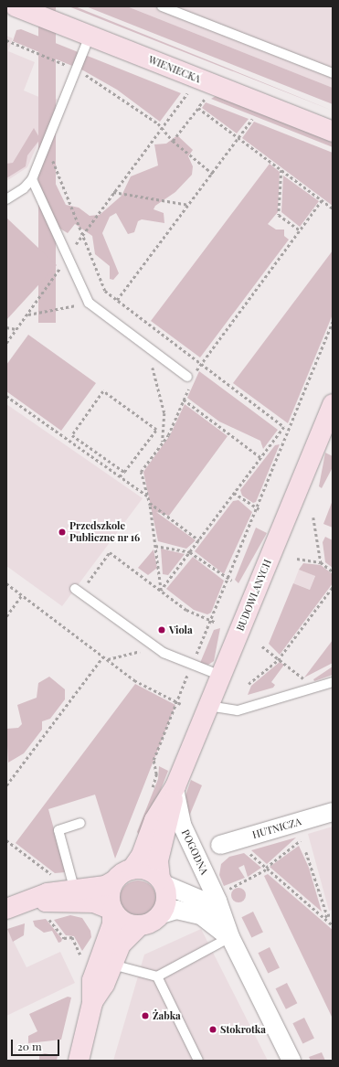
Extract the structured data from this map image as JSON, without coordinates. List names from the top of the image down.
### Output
{
  "streets": {
    "street": [
      "WIENIECKA",
      "BUDOWLANYCH",
      "HUTNICZA",
      "POGODNA"
    ]
  },
  "crossings": [
    ["BUDOWLANYCH", "POGODNA"]
  ],
  "places": [
    "Przedszkole Publiczne nr 16",
    "Viola",
    "Żabka",
    "Stokrotka"
  ],
  "scale_bar": "20 m"
}
